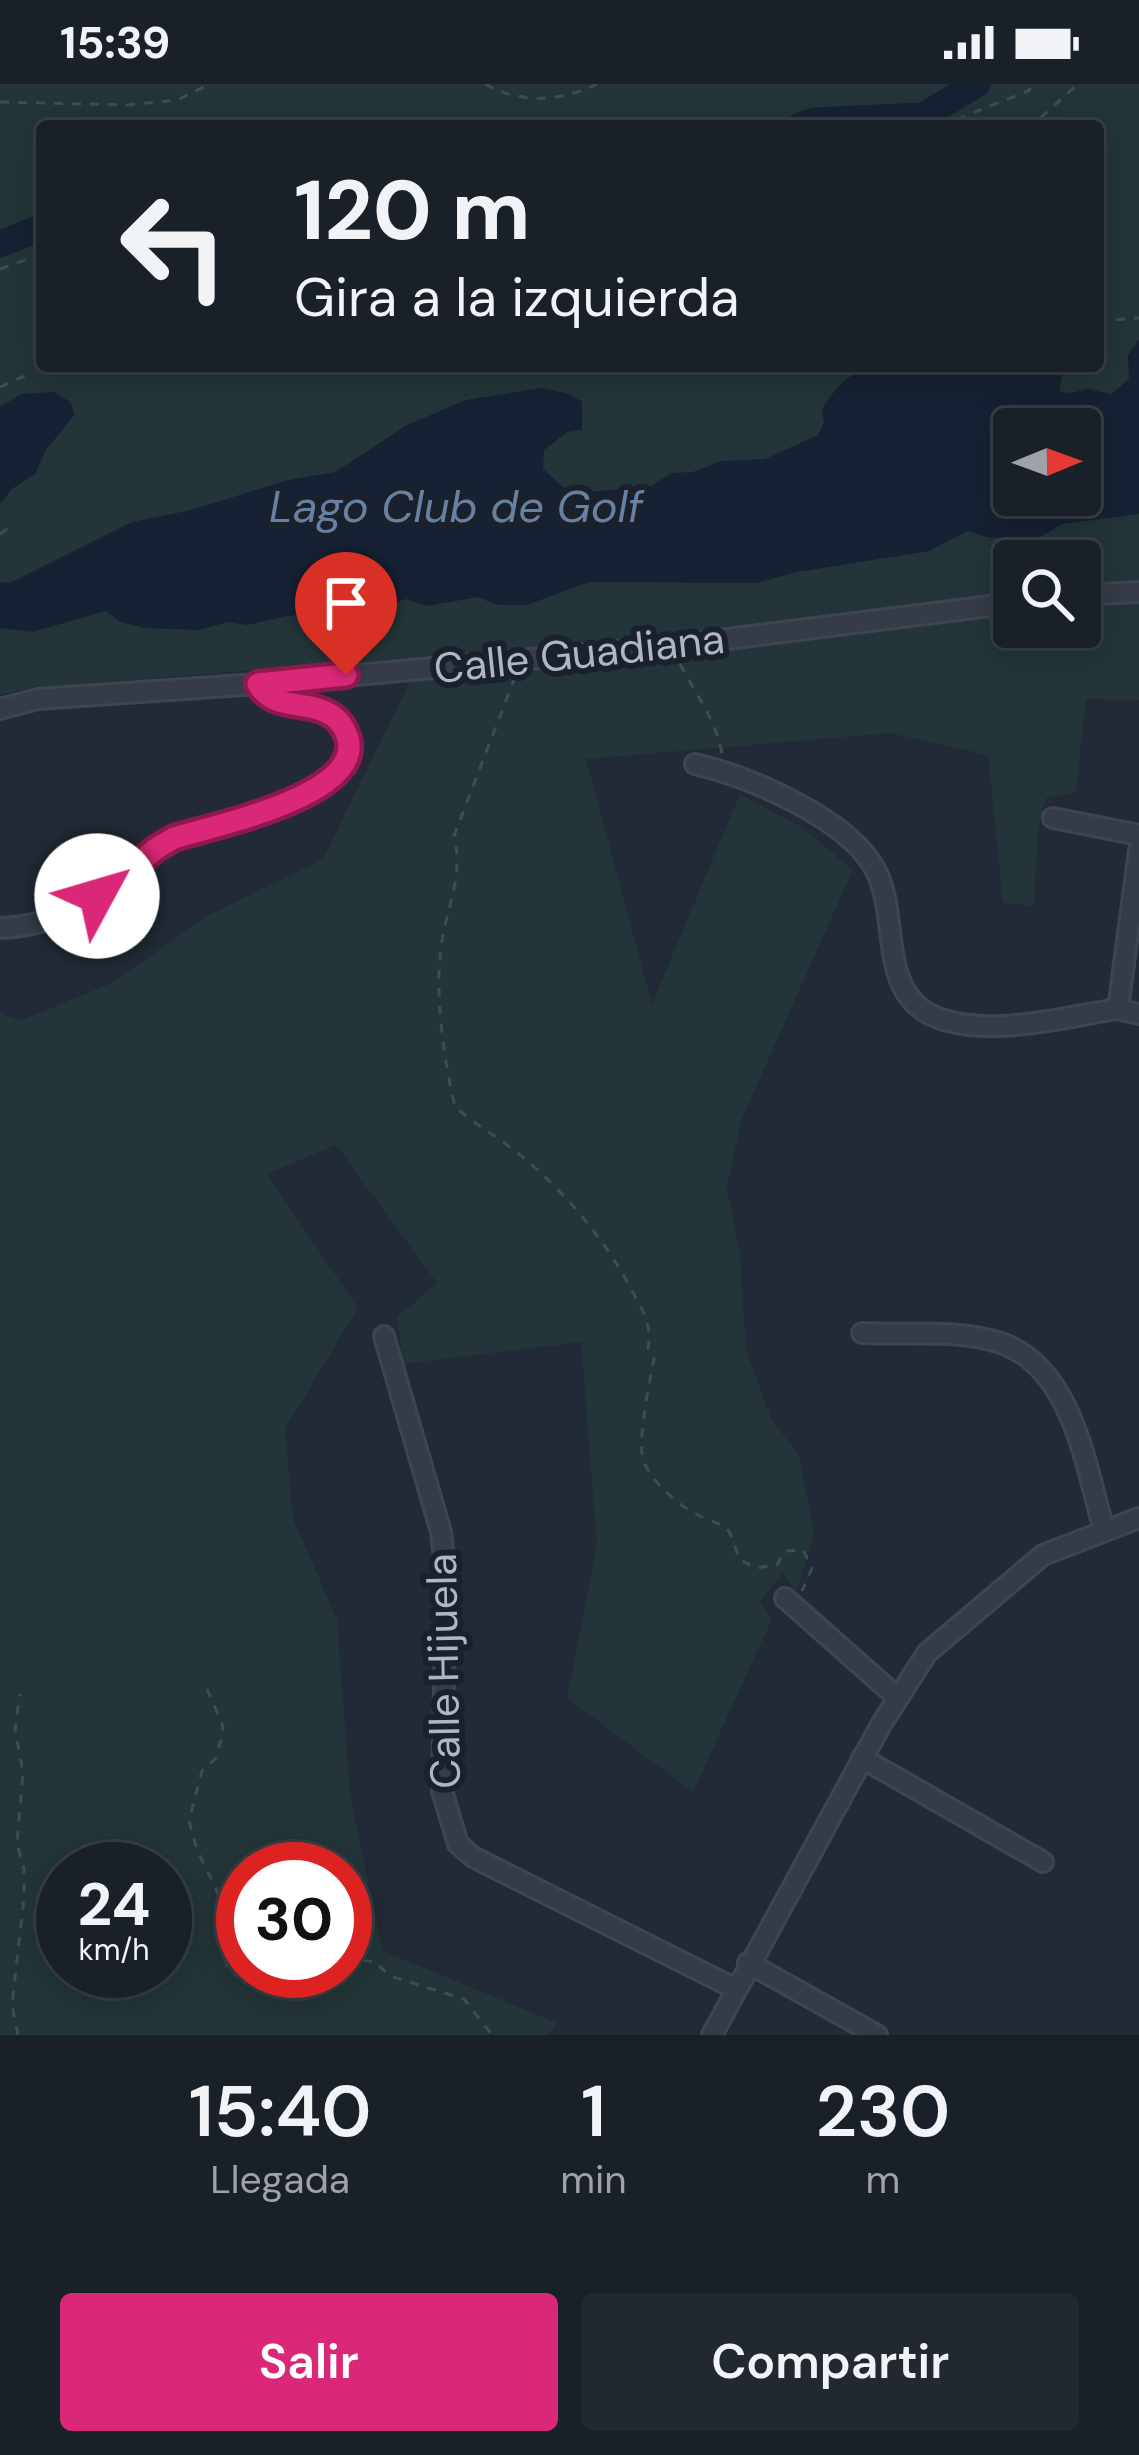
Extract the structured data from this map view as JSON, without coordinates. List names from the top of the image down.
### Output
{
  "streets": {
    "street": ["Calle Guadiana", "Calle Hijuela"]
  },
  "water": ["Lago Club de Golf"],
  "north": "right",
  "page": {
    "status": "15:39",
    "turn": ["120 m", "Gira a la izquierda"],
    "speed": "24 km/h",
    "limit": "30",
    "eta": [
      "15:40",
      "Llegada",
      "1",
      "min",
      "230",
      "m"
    ],
    "buttons": ["Salir", "Compartir"]
  }
}
